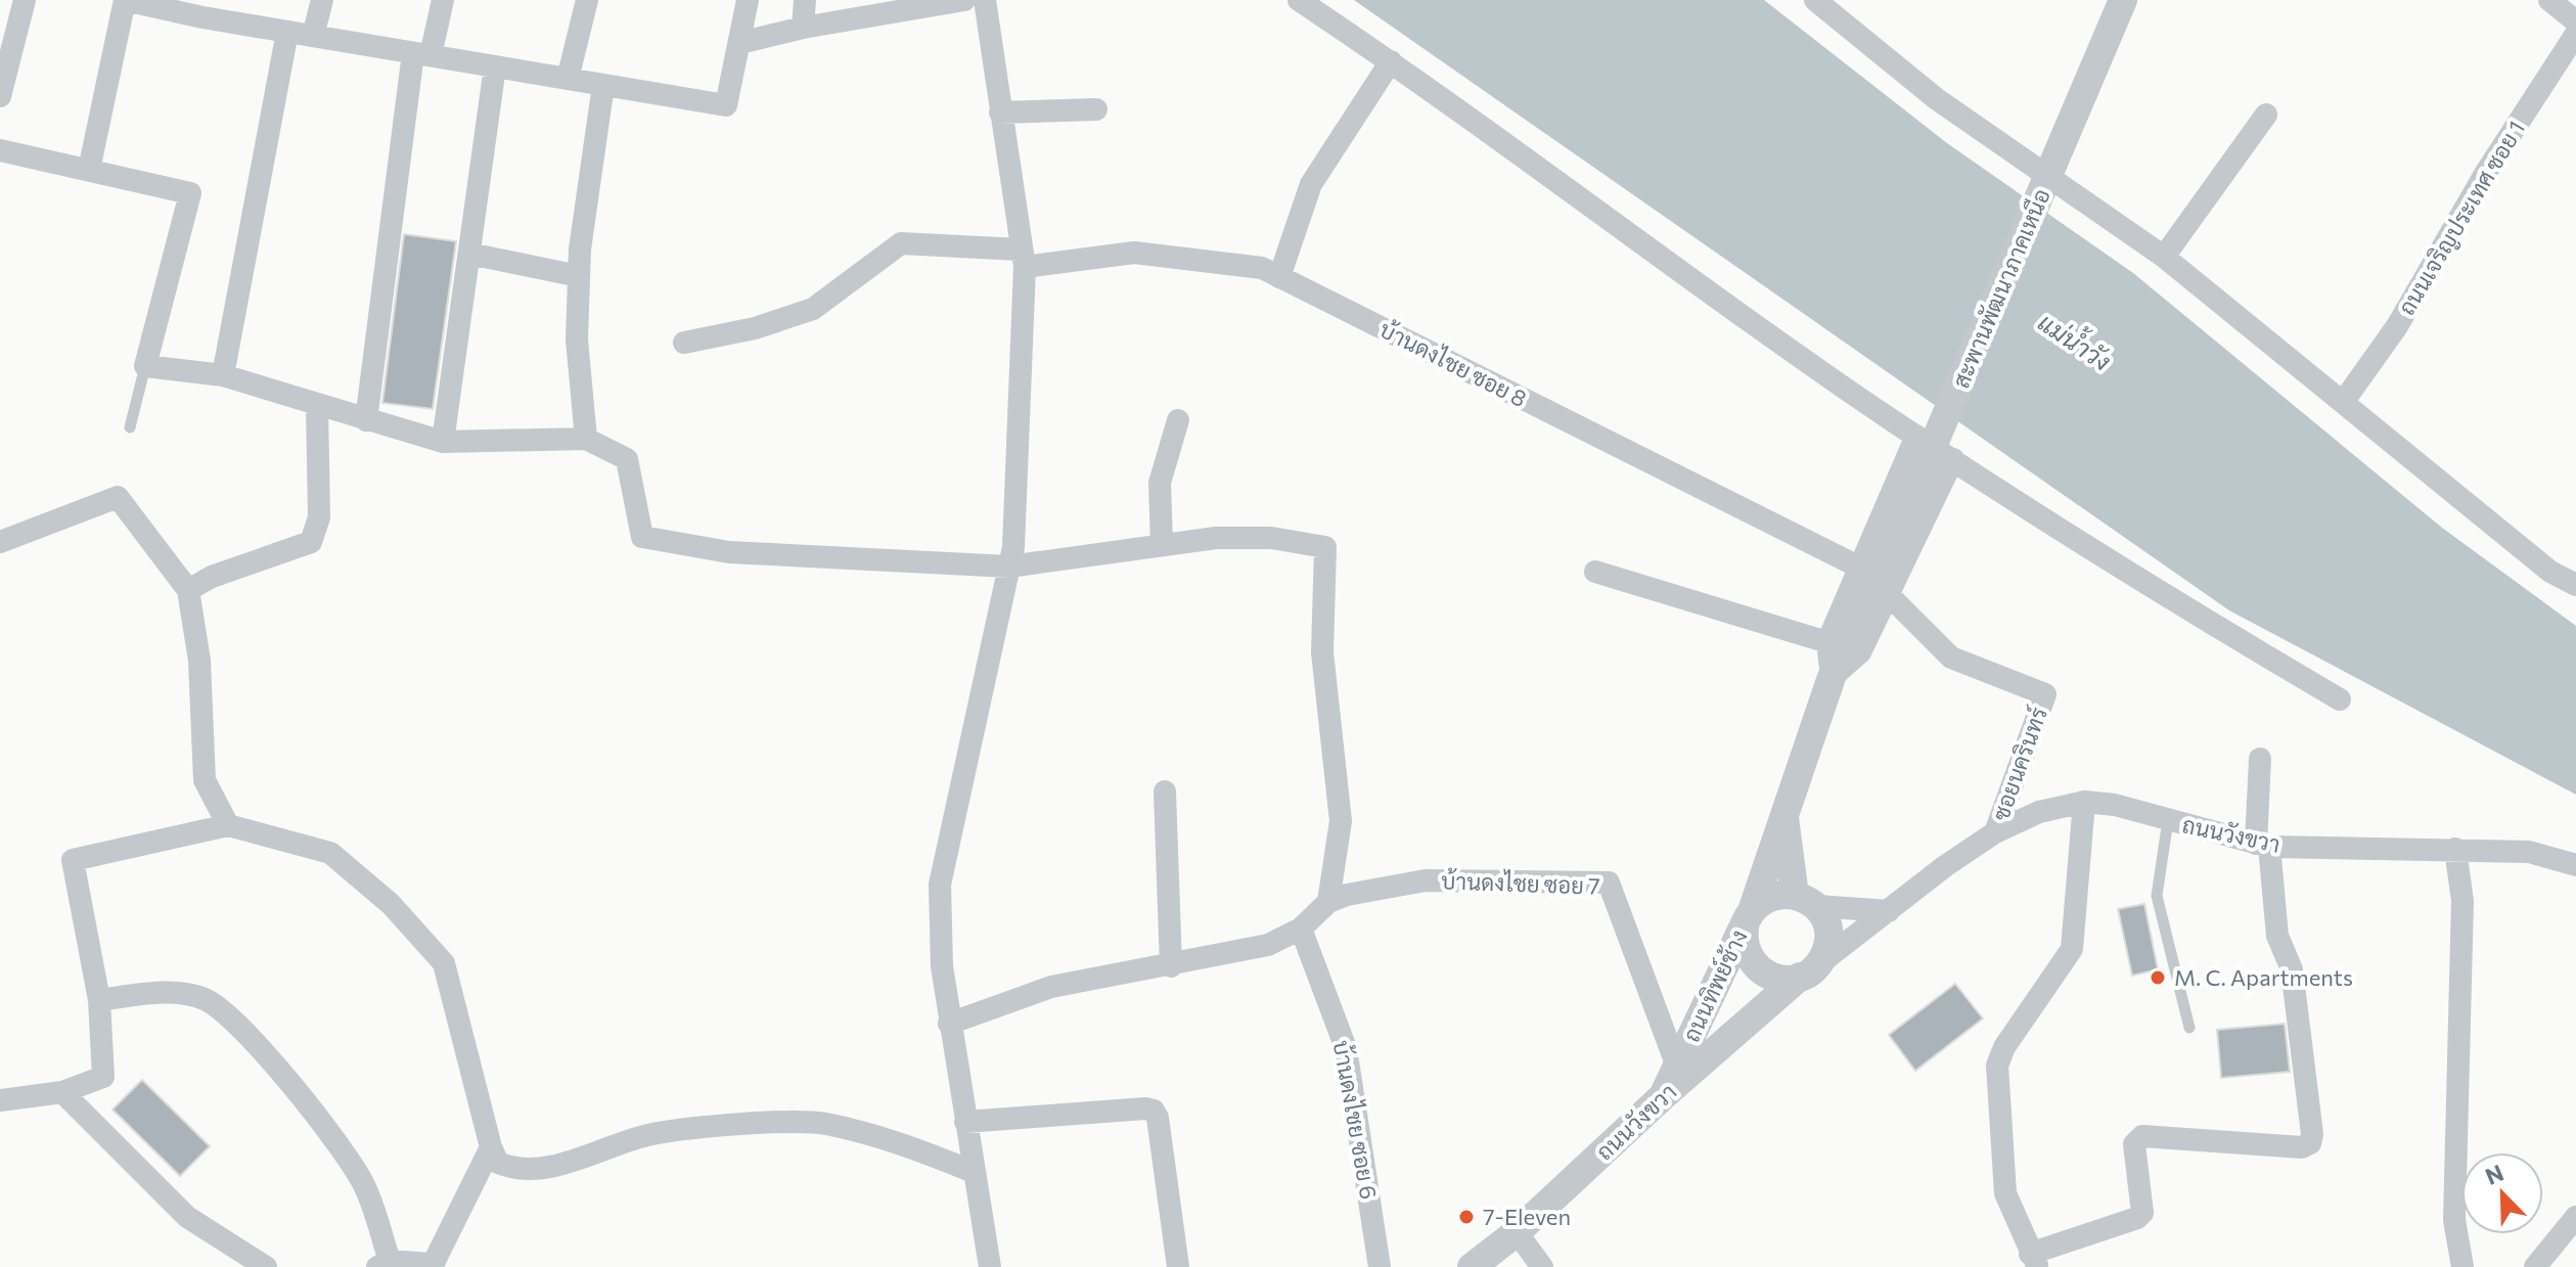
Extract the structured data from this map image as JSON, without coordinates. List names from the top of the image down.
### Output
{
  "streets": {
    "street": [
      "ถนนเจริญประเทศ ซอย 1",
      "สะพานพัฒนาภาคเหนือ",
      "บ้านดงไชย ซอย 8",
      "ซอยนครินทร์",
      "ถนนวังขวา",
      "บ้านดงไชย ซอย 7",
      "ถนนทิพย์ช้าง",
      "บ้านดงไชย ซอย 6"
    ]
  },
  "crossings": [
    ["สะพานพัฒนาภาคเหนือ", "บ้านดงไชย ซอย 8"],
    ["สะพานพัฒนาภาคเหนือ", "ถนนทิพย์ช้าง"],
    ["บ้านดงไชย ซอย 8", "ซอยนครินทร์"],
    ["ซอยนครินทร์", "ถนนวังขวา"],
    ["ถนนวังขวา", "ถนนทิพย์ช้าง"],
    ["บ้านดงไชย ซอย 7", "ถนนทิพย์ช้าง"],
    ["บ้านดงไชย ซอย 7", "บ้านดงไชย ซอย 6"]
  ],
  "water": ["แม่น้ำวัง"],
  "places": ["M. C. Apartments", "7-Eleven"],
  "north": "top left"
}
